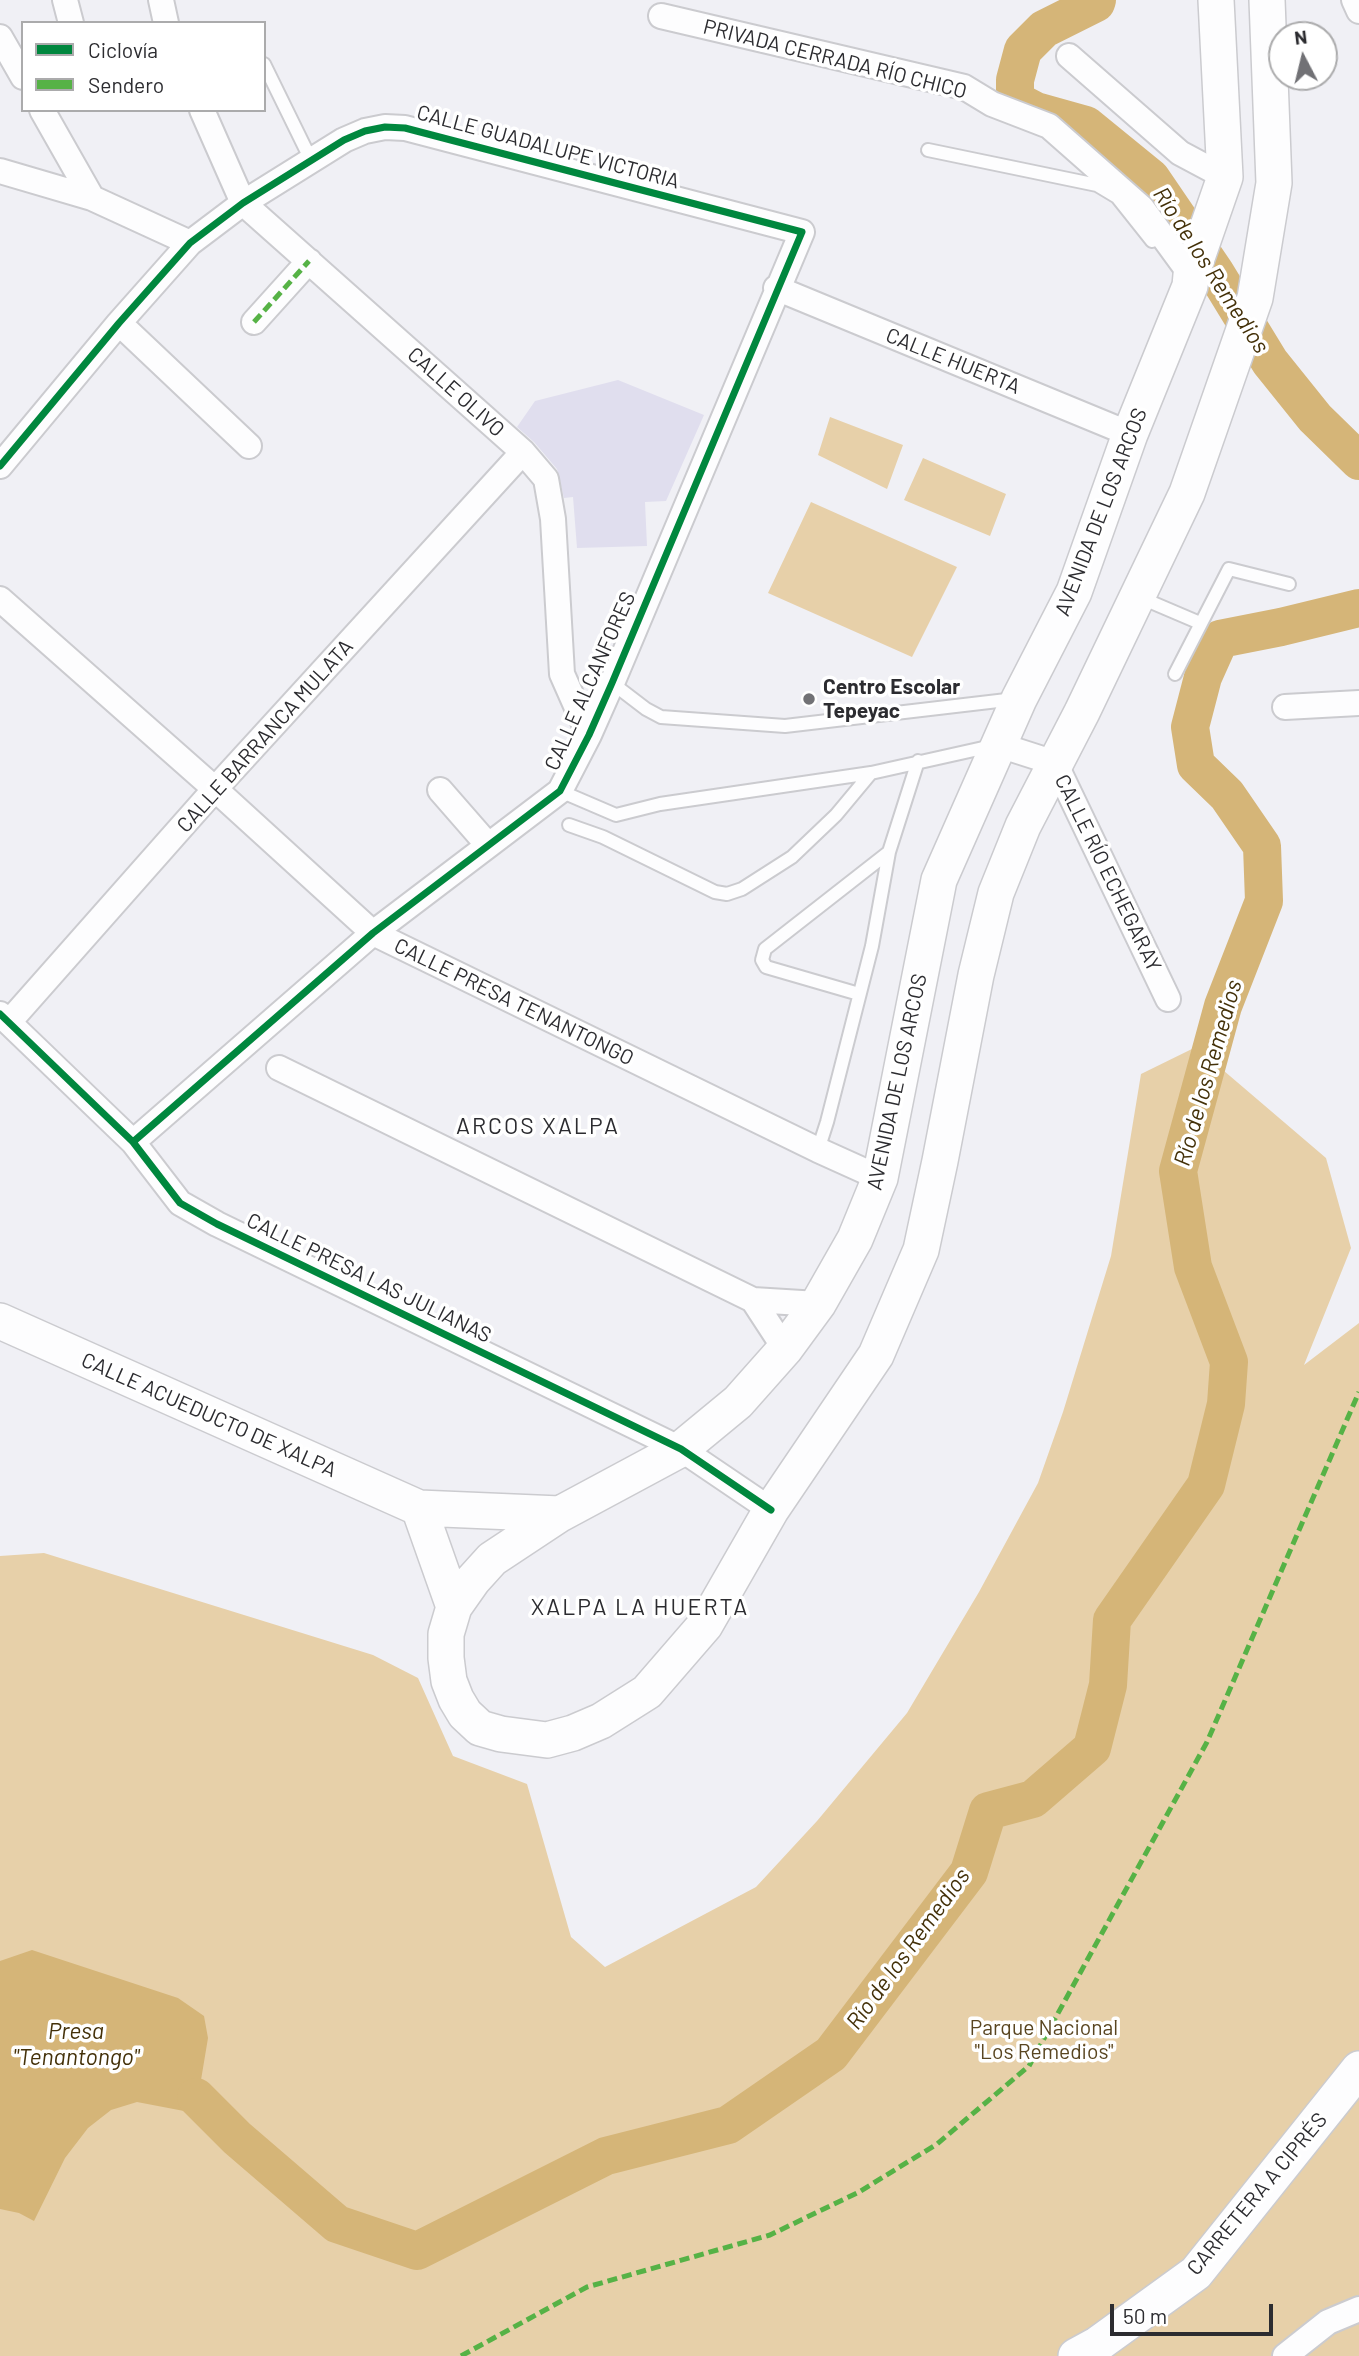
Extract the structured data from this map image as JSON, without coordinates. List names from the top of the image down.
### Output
{
  "streets": {
    "main road": ["AVENIDA DE LOS ARCOS", "CALLE ACUEDUCTO DE XALPA", "CARRETERA A CIPRÉS"],
    "street": [
      "PRIVADA CERRADA RÍO CHICO",
      "CALLE GUADALUPE VICTORIA",
      "CALLE HUERTA",
      "CALLE OLIVO",
      "CALLE ALCANFORES",
      "CALLE BARRANCA MULATA",
      "CALLE RÍO ECHEGARAY",
      "CALLE PRESA TENANTONGO",
      "CALLE PRESA LAS JULIANAS"
    ]
  },
  "crossings": [
    ["PRIVADA CERRADA RÍO CHICO", "AVENIDA DE LOS ARCOS"],
    ["CALLE GUADALUPE VICTORIA", "CALLE OLIVO"],
    ["CALLE GUADALUPE VICTORIA", "CALLE ALCANFORES"],
    ["CALLE HUERTA", "AVENIDA DE LOS ARCOS"],
    ["CALLE HUERTA", "CALLE ALCANFORES"],
    ["CALLE OLIVO", "CALLE ALCANFORES"],
    ["CALLE OLIVO", "CALLE BARRANCA MULATA"],
    ["AVENIDA DE LOS ARCOS", "CALLE RÍO ECHEGARAY"],
    ["AVENIDA DE LOS ARCOS", "CALLE PRESA TENANTONGO"],
    ["AVENIDA DE LOS ARCOS", "CALLE PRESA LAS JULIANAS"],
    ["AVENIDA DE LOS ARCOS", "CALLE ACUEDUCTO DE XALPA"],
    ["CALLE ALCANFORES", "CALLE PRESA TENANTONGO"],
    ["CALLE ALCANFORES", "CALLE PRESA LAS JULIANAS"],
    ["CALLE BARRANCA MULATA", "CALLE PRESA TENANTONGO"],
    ["CALLE BARRANCA MULATA", "CALLE PRESA LAS JULIANAS"]
  ],
  "districts": ["ARCOS XALPA", "XALPA LA HUERTA"],
  "water": ["Río de los Remedios", "Presa \"Tenantongo\""],
  "parks": ["Parque Nacional \"Los Remedios\""],
  "places": ["Centro Escolar Tepeyac"],
  "legend": ["Ciclovía", "Sendero"],
  "scale_bar": "50 m",
  "north": "top"
}
